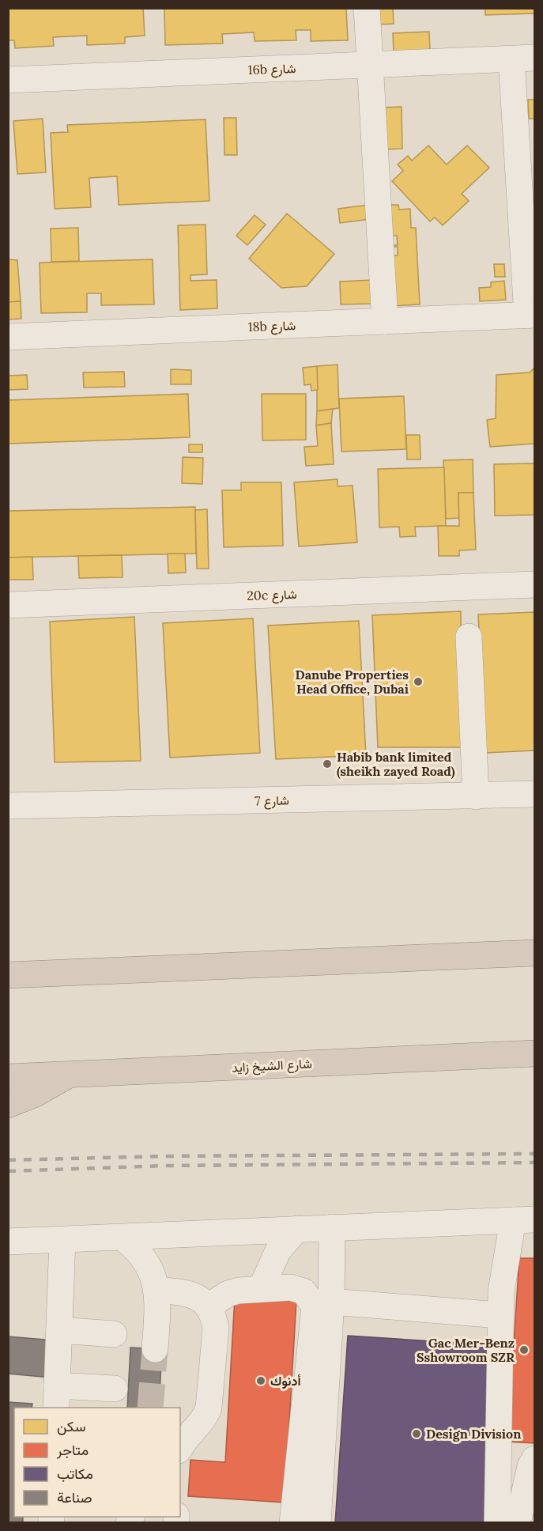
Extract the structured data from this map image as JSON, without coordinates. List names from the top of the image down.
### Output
{
  "streets": {
    "highway": ["شارع الشيخ زايد"],
    "street": [
      "16b شارع",
      "18b شارع",
      "20c شارع",
      "شارع 7"
    ]
  },
  "places": [
    "Danube Properties Head Office, Dubai",
    "Habib bank limited (sheikh zayed Road)",
    "Gac Mer-Benz Sshowroom SZR",
    "أدنوك",
    "Design Division"
  ],
  "legend": [
    "سكن",
    "متاجر",
    "مكاتب",
    "صناعة"
  ]
}
